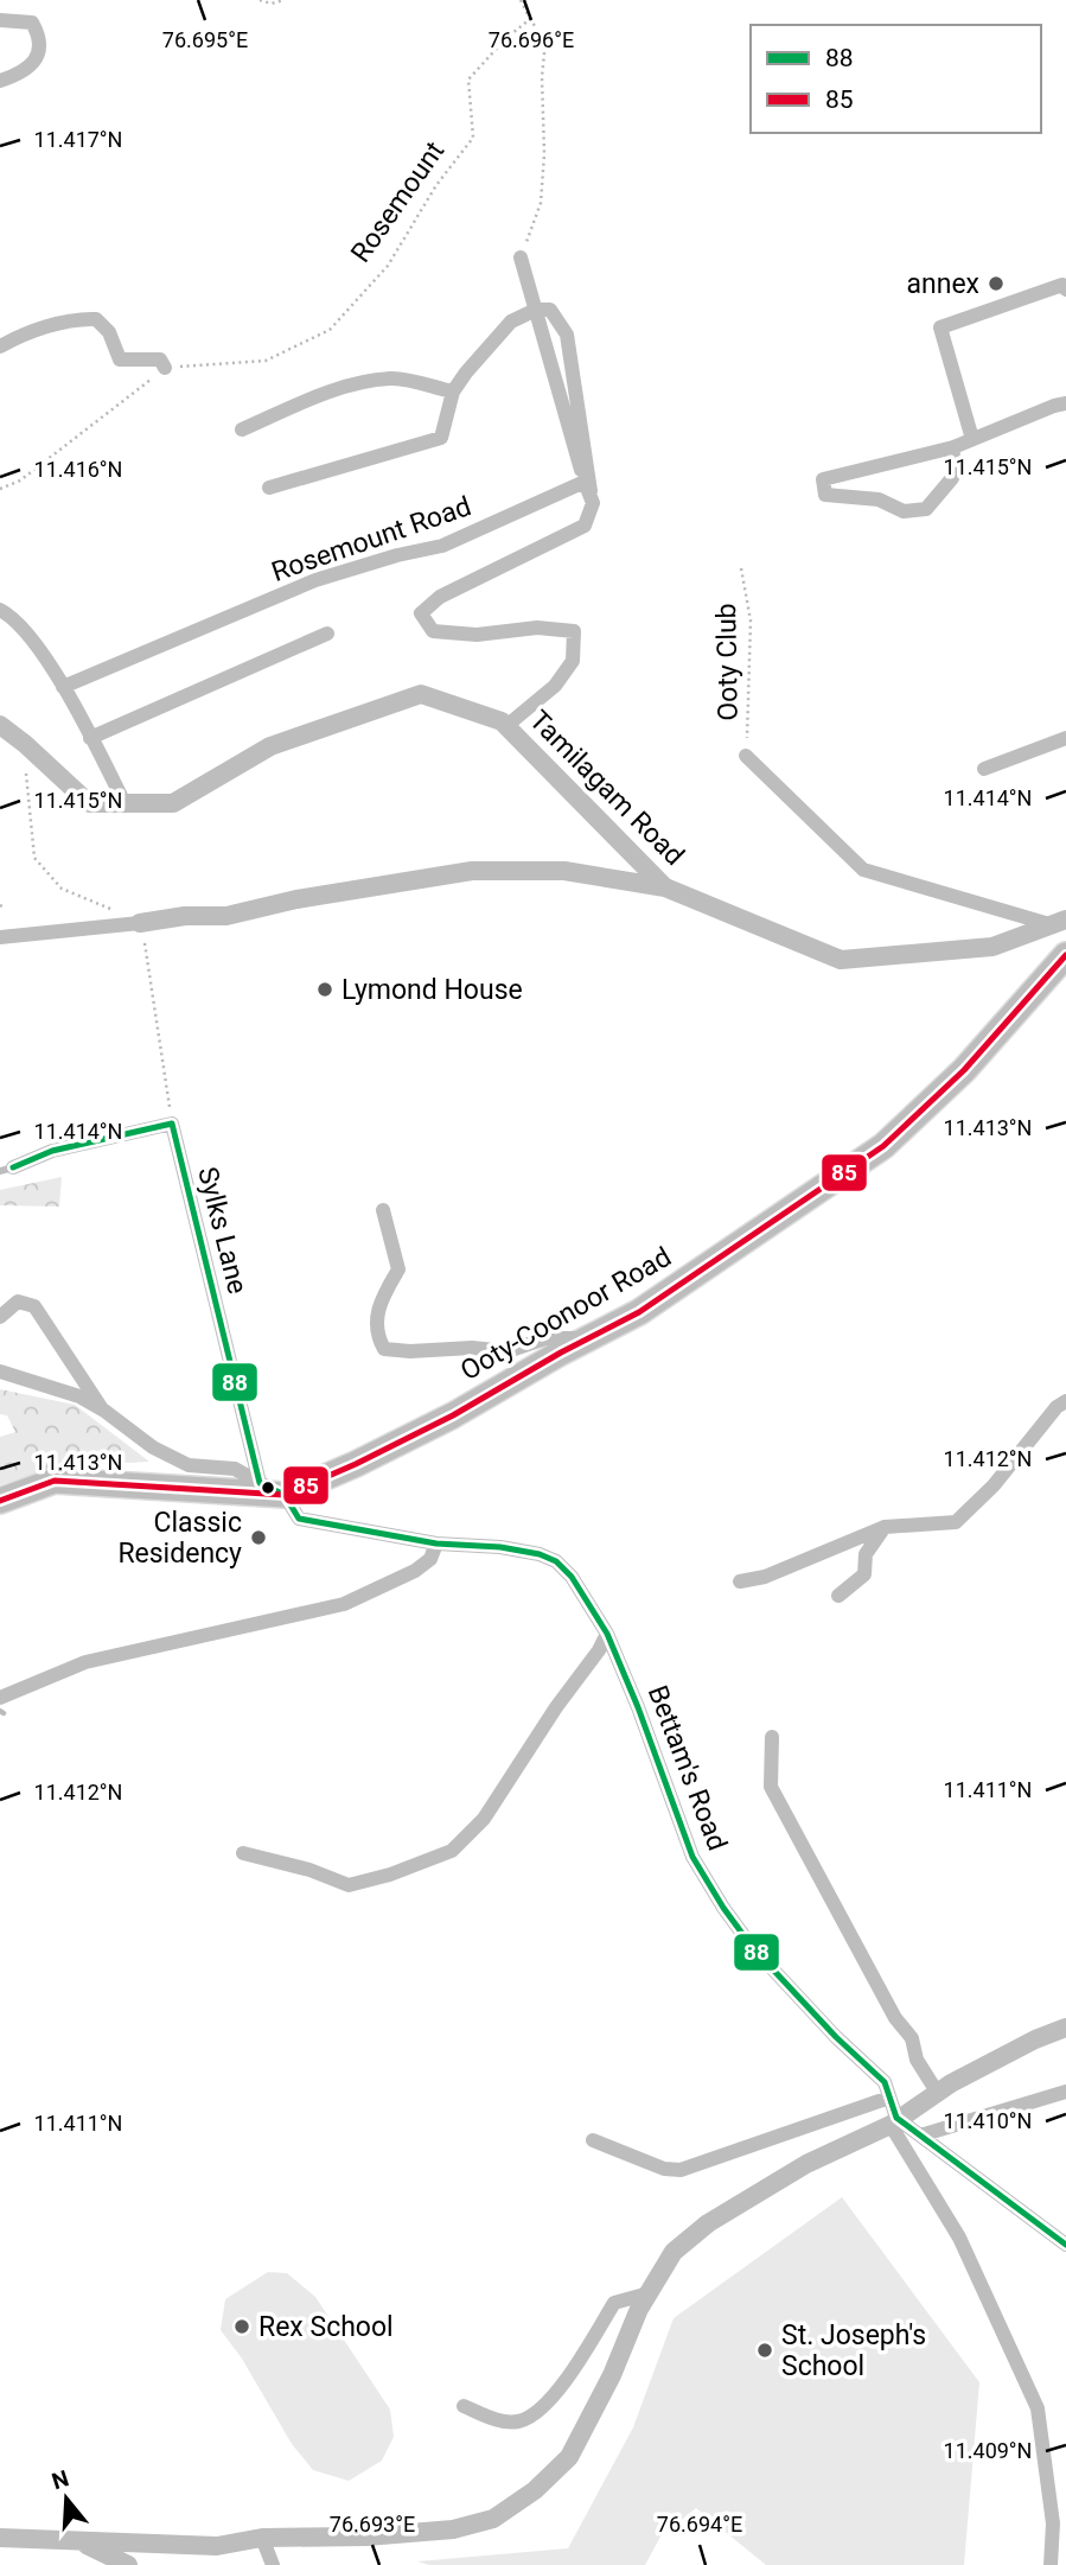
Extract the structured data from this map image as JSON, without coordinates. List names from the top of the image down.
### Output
{
  "streets": {
    "highway": ["Ooty-Coonoor Road"],
    "street": [
      "Rosemount Road",
      "Tamilagam Road",
      "Sylks Lane",
      "Bettam's Road"
    ],
    "path": ["Rosemount", "Ooty Club"]
  },
  "crossings": [
    ["Ooty-Coonoor Road", "Bettam's Road"]
  ],
  "places": [
    "annex",
    "Lymond House",
    "Classic Residency",
    "Rex School",
    "St. Joseph's School"
  ],
  "lines": ["transit line 85", "transit line 88"],
  "legend": ["88", "85"],
  "north": "top",
  "coordinates": [
    "76.695°E",
    "76.696°E",
    "11.417°N",
    "11.415°N",
    "11.416°N",
    "11.414°N",
    "11.413°N",
    "11.412°N",
    "11.411°N",
    "11.410°N",
    "11.409°N",
    "76.693°E",
    "76.694°E"
  ]
}
